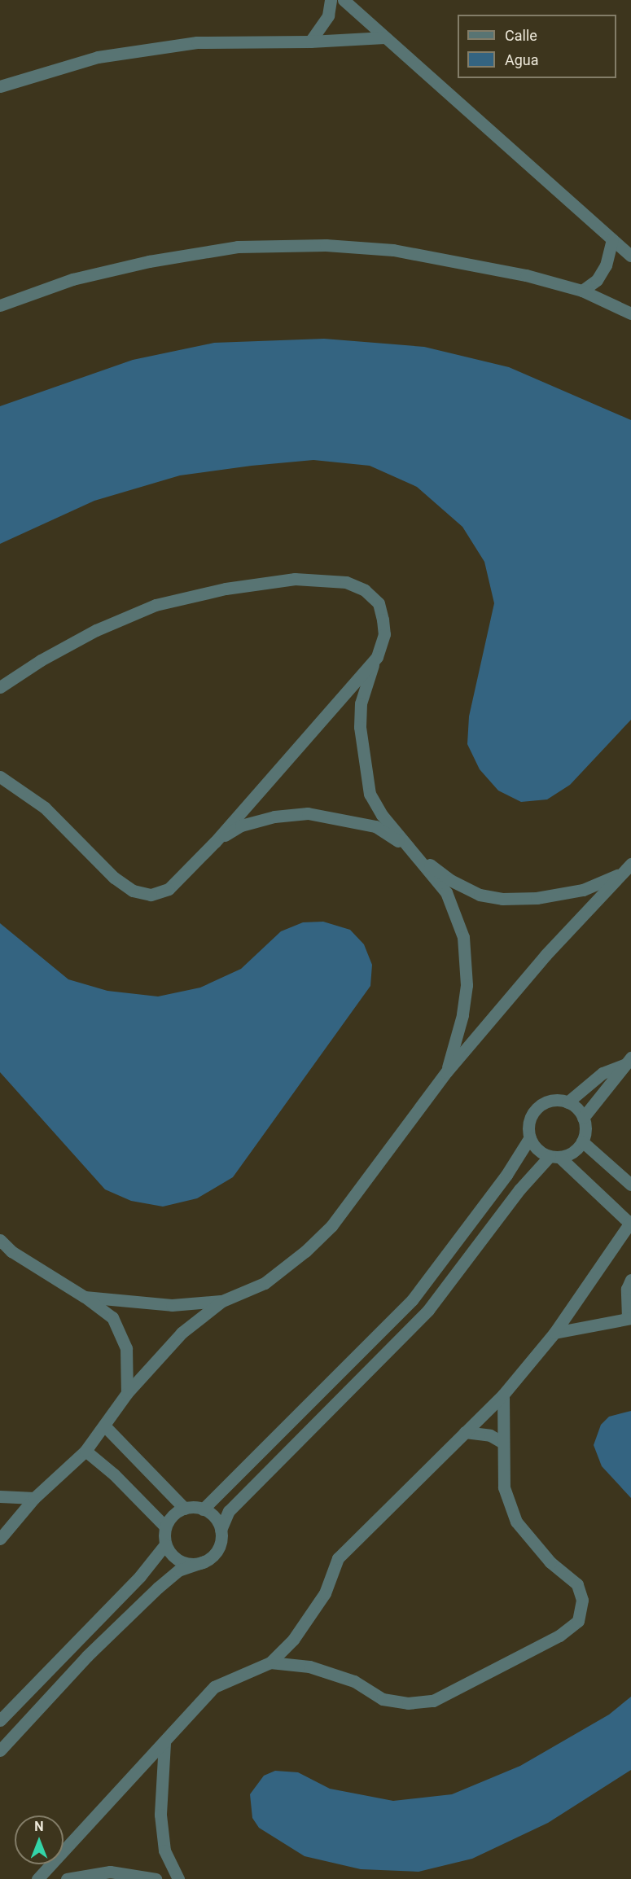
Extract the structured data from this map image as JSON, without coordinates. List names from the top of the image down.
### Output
{
  "legend": ["Calle", "Agua"],
  "north": "top"
}
